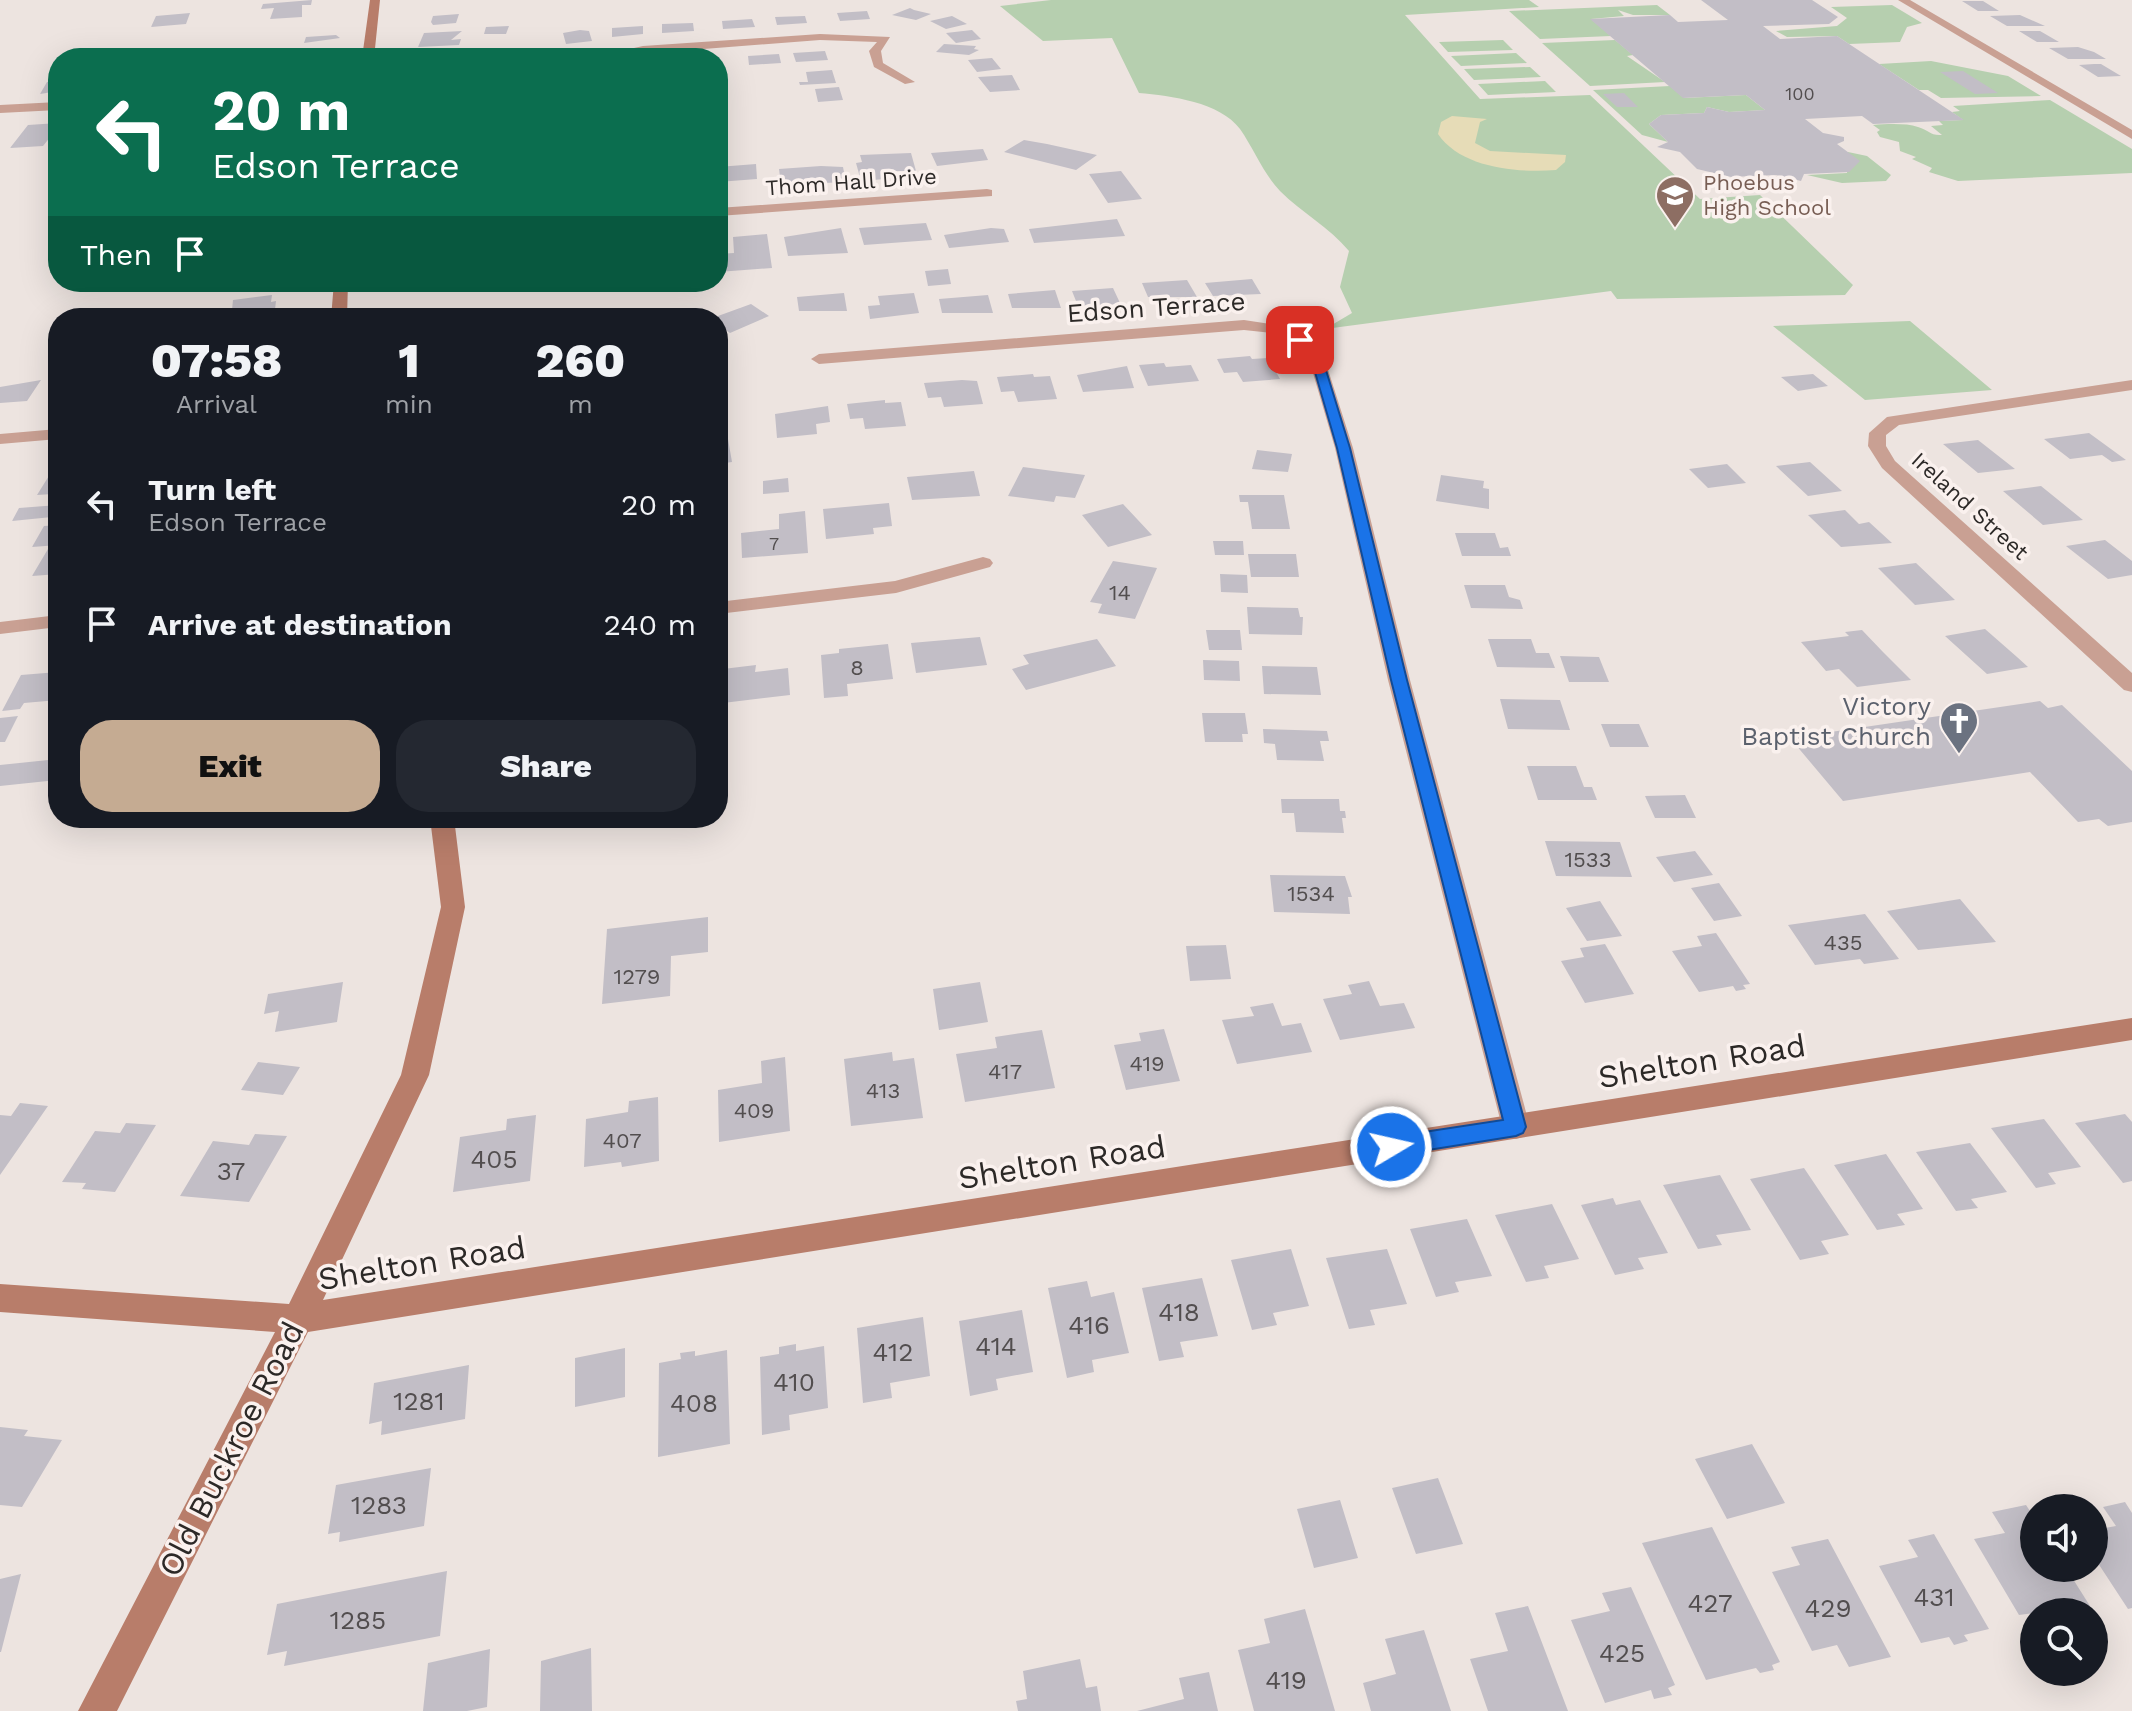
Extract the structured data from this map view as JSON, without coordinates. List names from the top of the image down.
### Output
{
  "streets": {
    "street": [
      "Thom Hall Drive",
      "Edson Terrace",
      "Ireland Street",
      "Shelton Road",
      "Old Buckroe Road"
    ]
  },
  "crossings": [
    ["Edson Terrace", "Shelton Road"],
    ["Shelton Road", "Old Buckroe Road"]
  ],
  "places": {
    "school or university": ["Phoebus High School"],
    "church": ["Victory Baptist Church"]
  },
  "house_numbers": [
    "100",
    "7",
    "14",
    "8",
    "1533",
    "1534",
    "435",
    "1279",
    "419",
    "417",
    "413",
    "409",
    "407",
    "405",
    "37",
    "418",
    "416",
    "414",
    "412",
    "410",
    "1281",
    "408",
    "1283",
    "431",
    "427",
    "429",
    "1285",
    "425",
    "419"
  ],
  "page": {
    "turn": ["20 m", "Edson Terrace"],
    "then": "Then",
    "eta": [
      "07:58",
      "Arrival",
      "1",
      "min",
      "260",
      "m"
    ],
    "list": [
      {
        "name": "Turn left",
        "note": "Edson Terrace",
        "value": "20 m"
      },
      {
        "name": "Arrive at destination",
        "value": "240 m"
      }
    ],
    "buttons": ["Exit", "Share"]
  }
}
